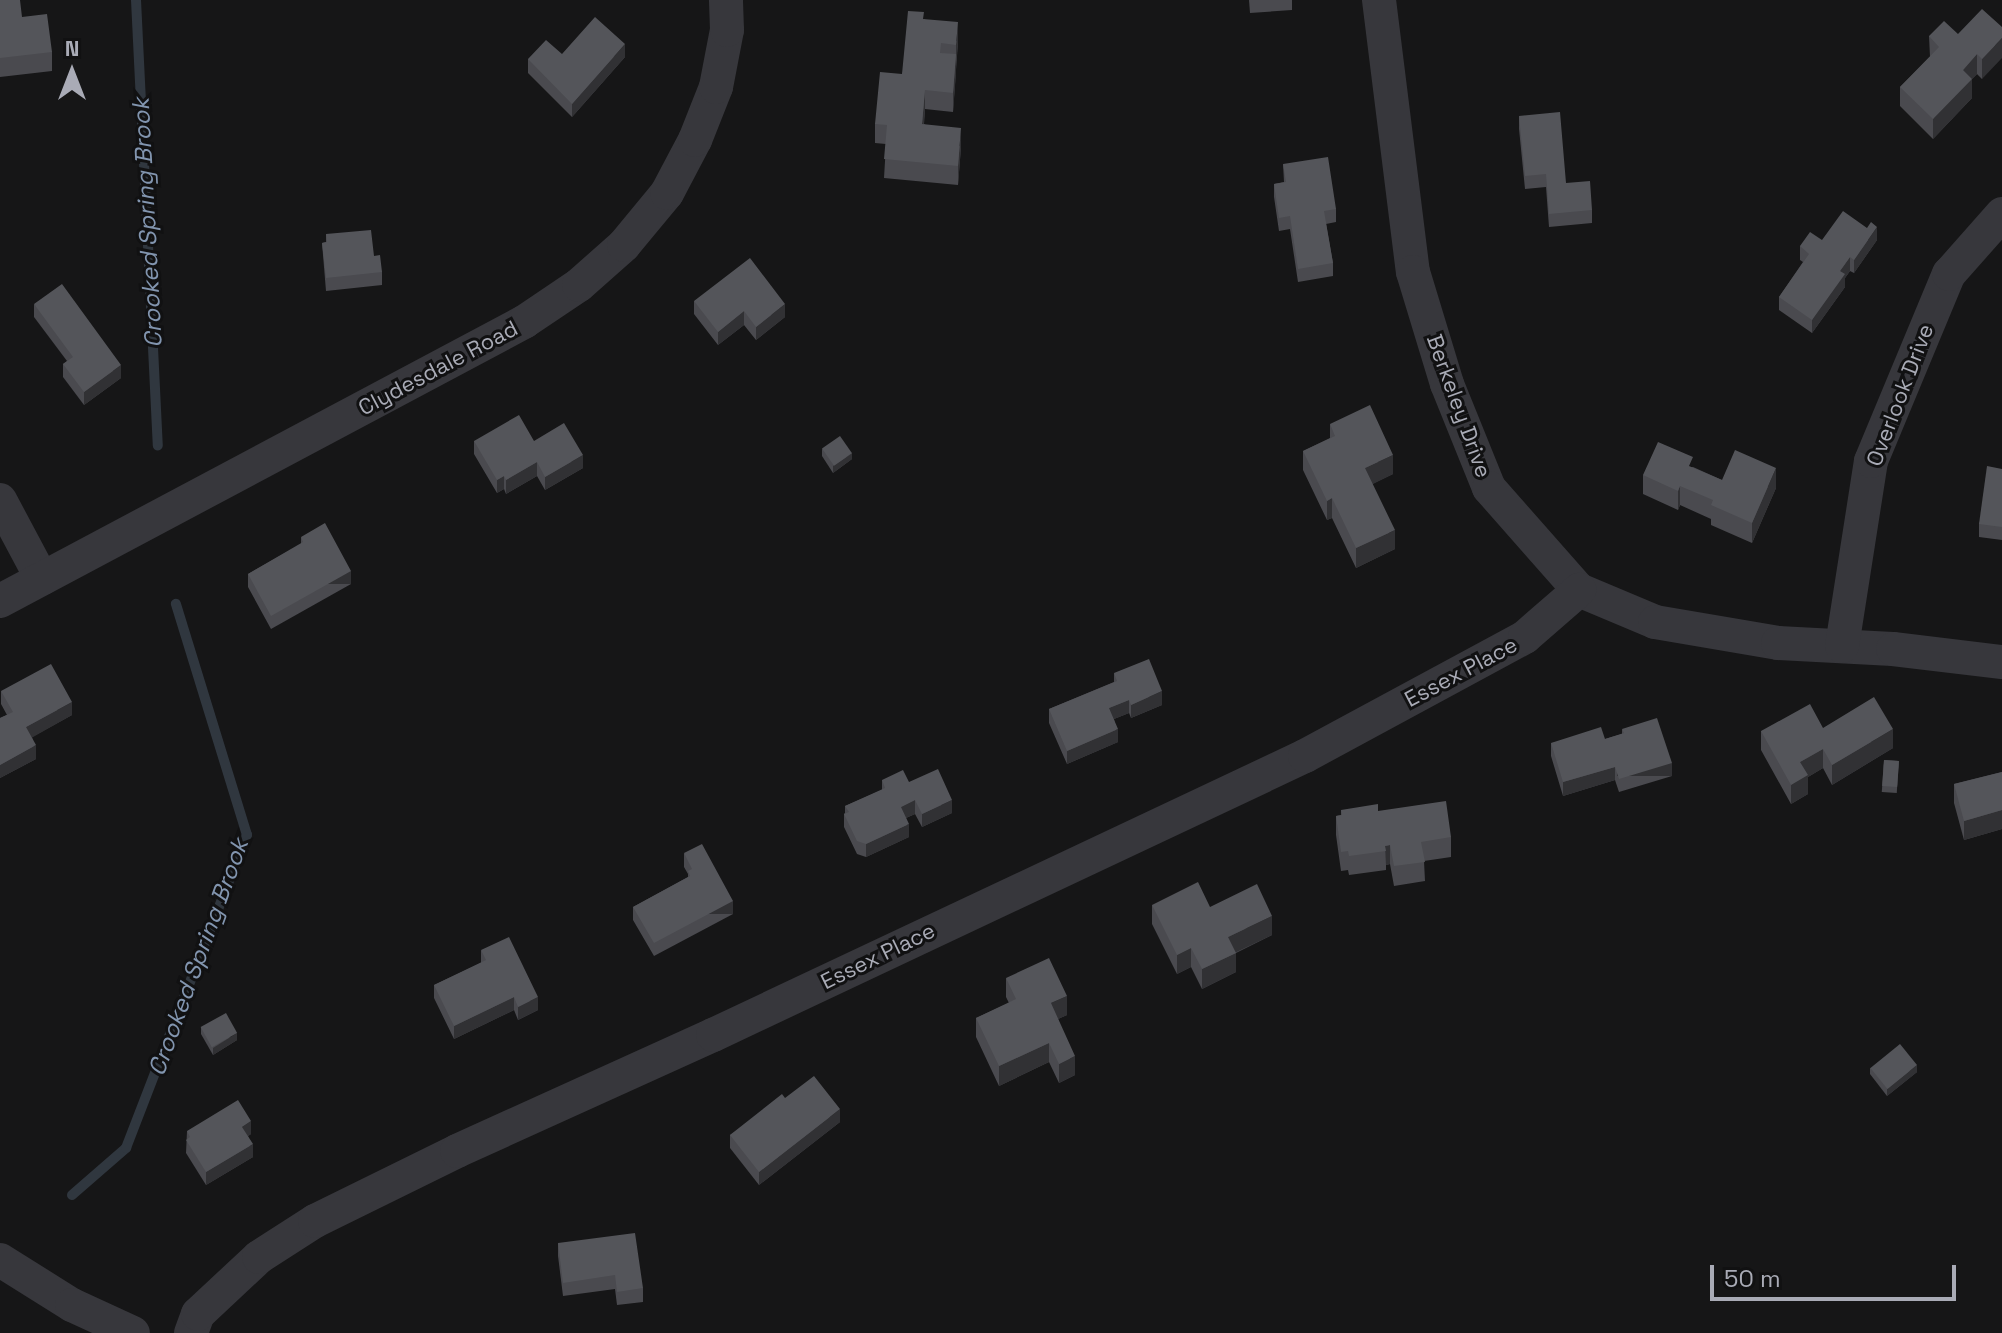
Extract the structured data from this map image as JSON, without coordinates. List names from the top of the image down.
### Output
{
  "streets": {
    "street": [
      "Clydesdale Road",
      "Overlook Drive",
      "Berkeley Drive",
      "Essex Place"
    ]
  },
  "crossings": [
    ["Overlook Drive", "Berkeley Drive"],
    ["Berkeley Drive", "Essex Place"]
  ],
  "water": ["Crooked Spring Brook"],
  "scale_bar": "50 m",
  "north": "top"
}
